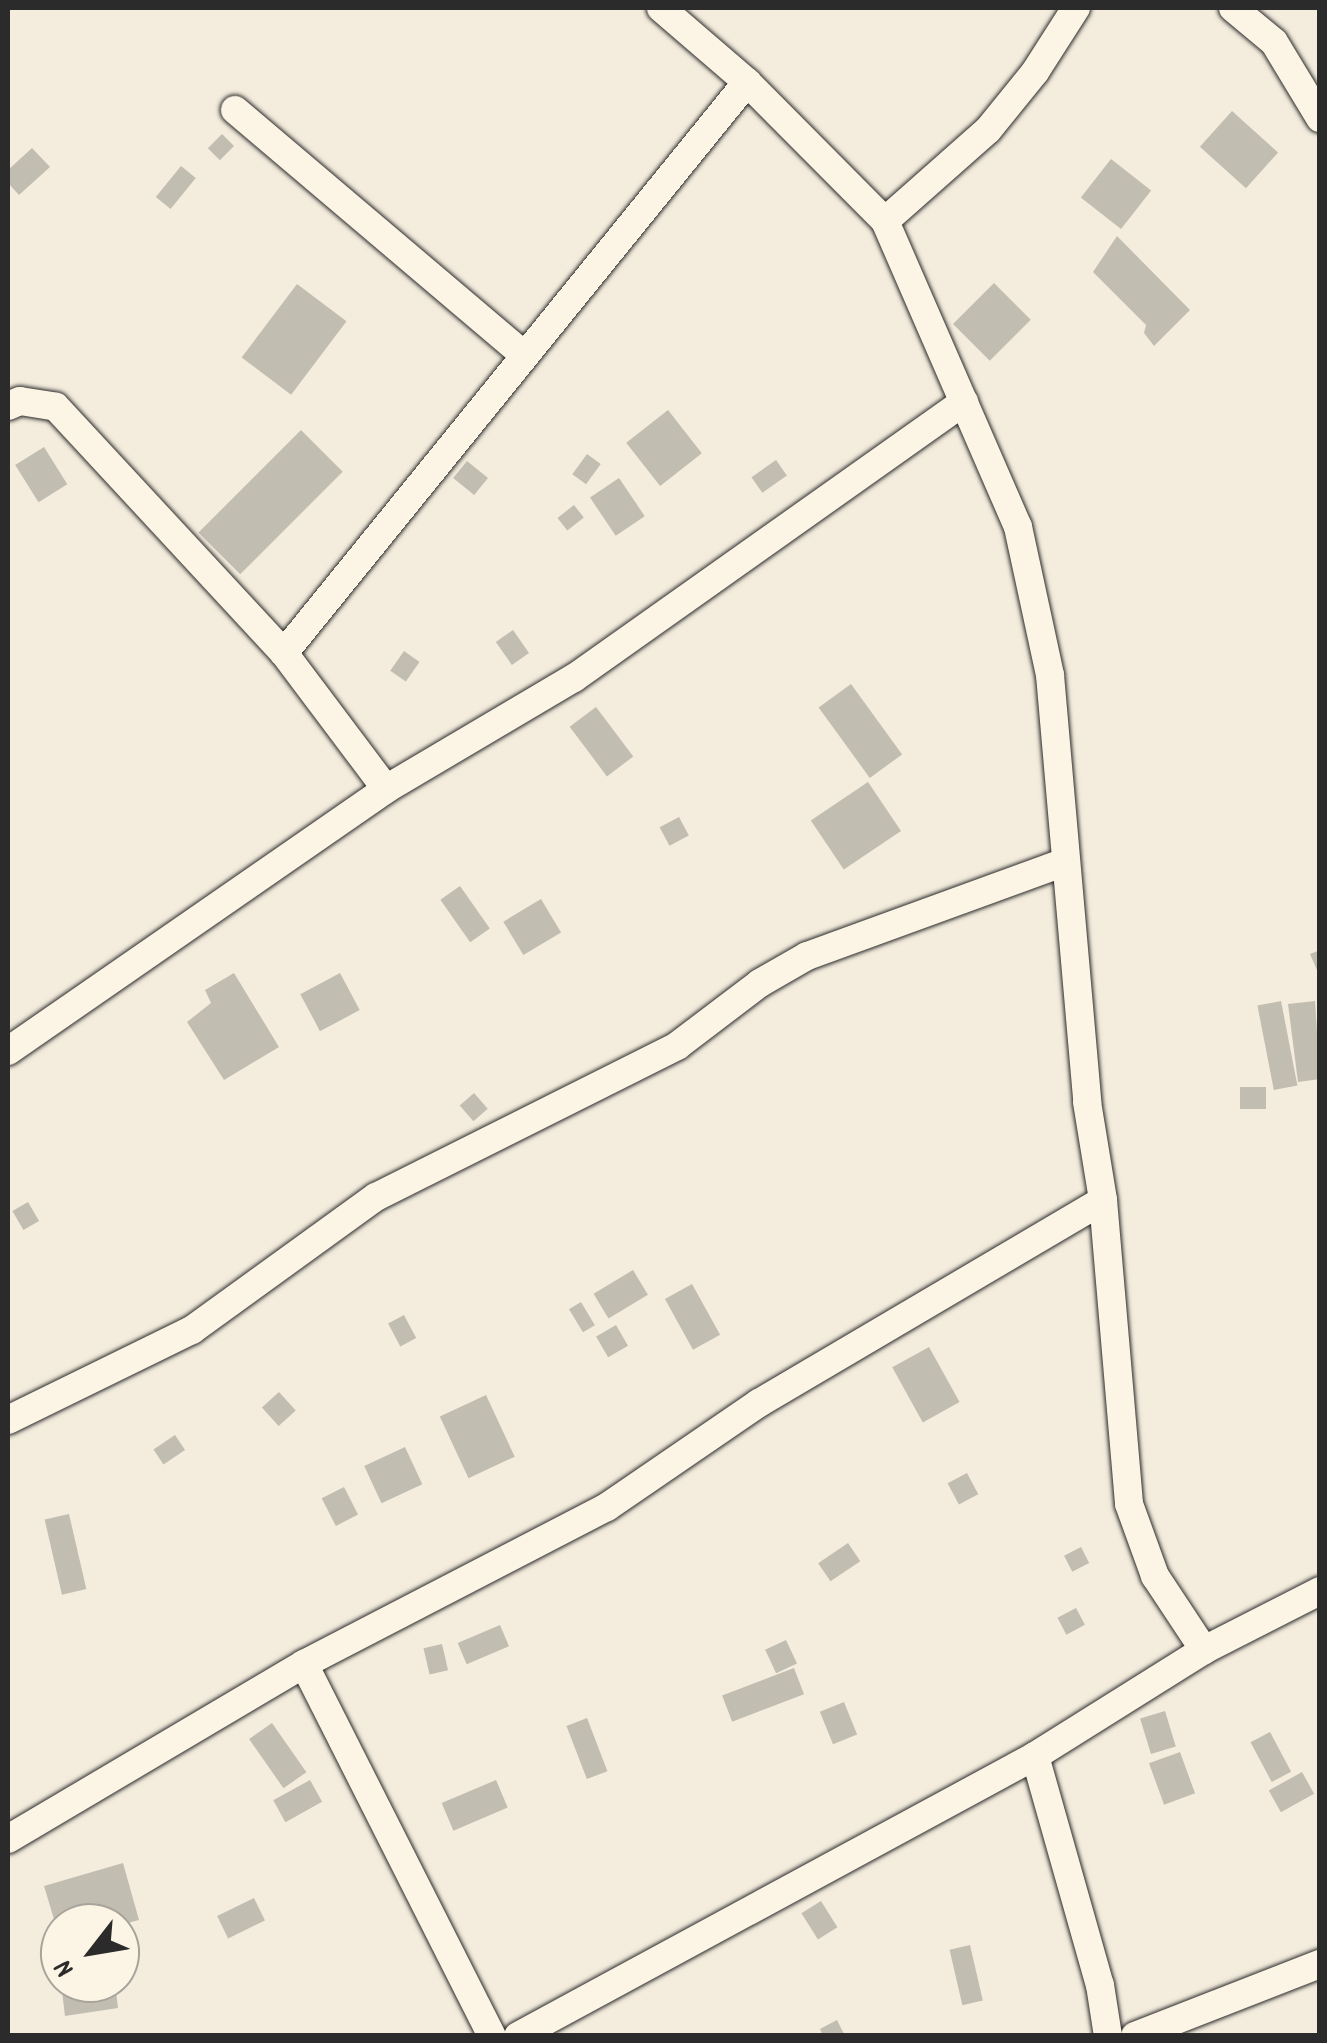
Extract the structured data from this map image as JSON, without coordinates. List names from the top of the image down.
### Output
{
  "north": "bottom left"
}
